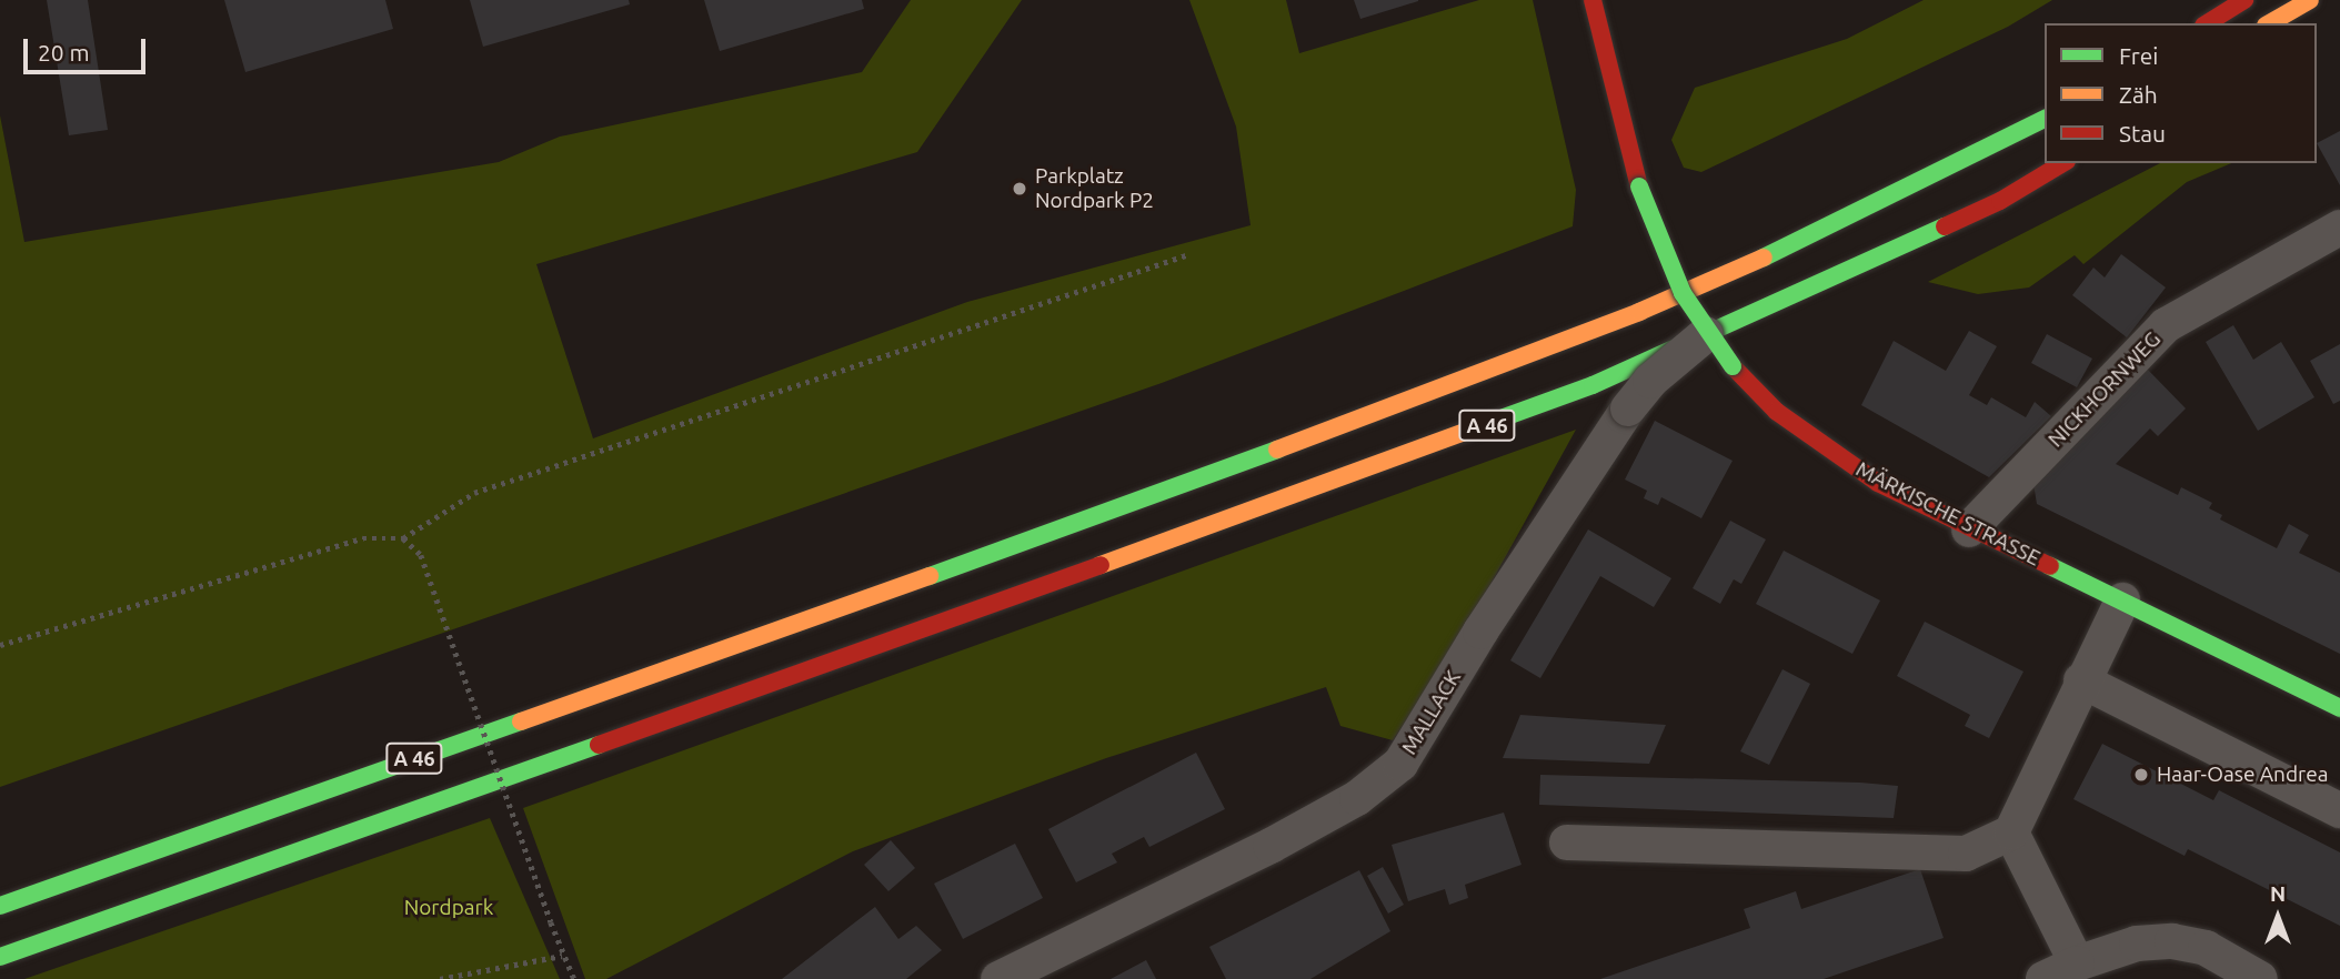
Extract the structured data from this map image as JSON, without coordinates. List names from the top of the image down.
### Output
{
  "streets": {
    "main road": ["A 46", "MÄRKISCHE STRASSE"],
    "street": ["NICKHORNWEG", "MALLACK"]
  },
  "crossings": [
    ["NICKHORNWEG", "MÄRKISCHE STRASSE"],
    ["MÄRKISCHE STRASSE", "MALLACK"]
  ],
  "parks": ["Nordpark"],
  "places": ["Parkplatz Nordpark P2", "Haar-Oase Andrea"],
  "legend": ["Frei", "Zäh", "Stau"],
  "scale_bar": "20 m",
  "north": "top"
}
